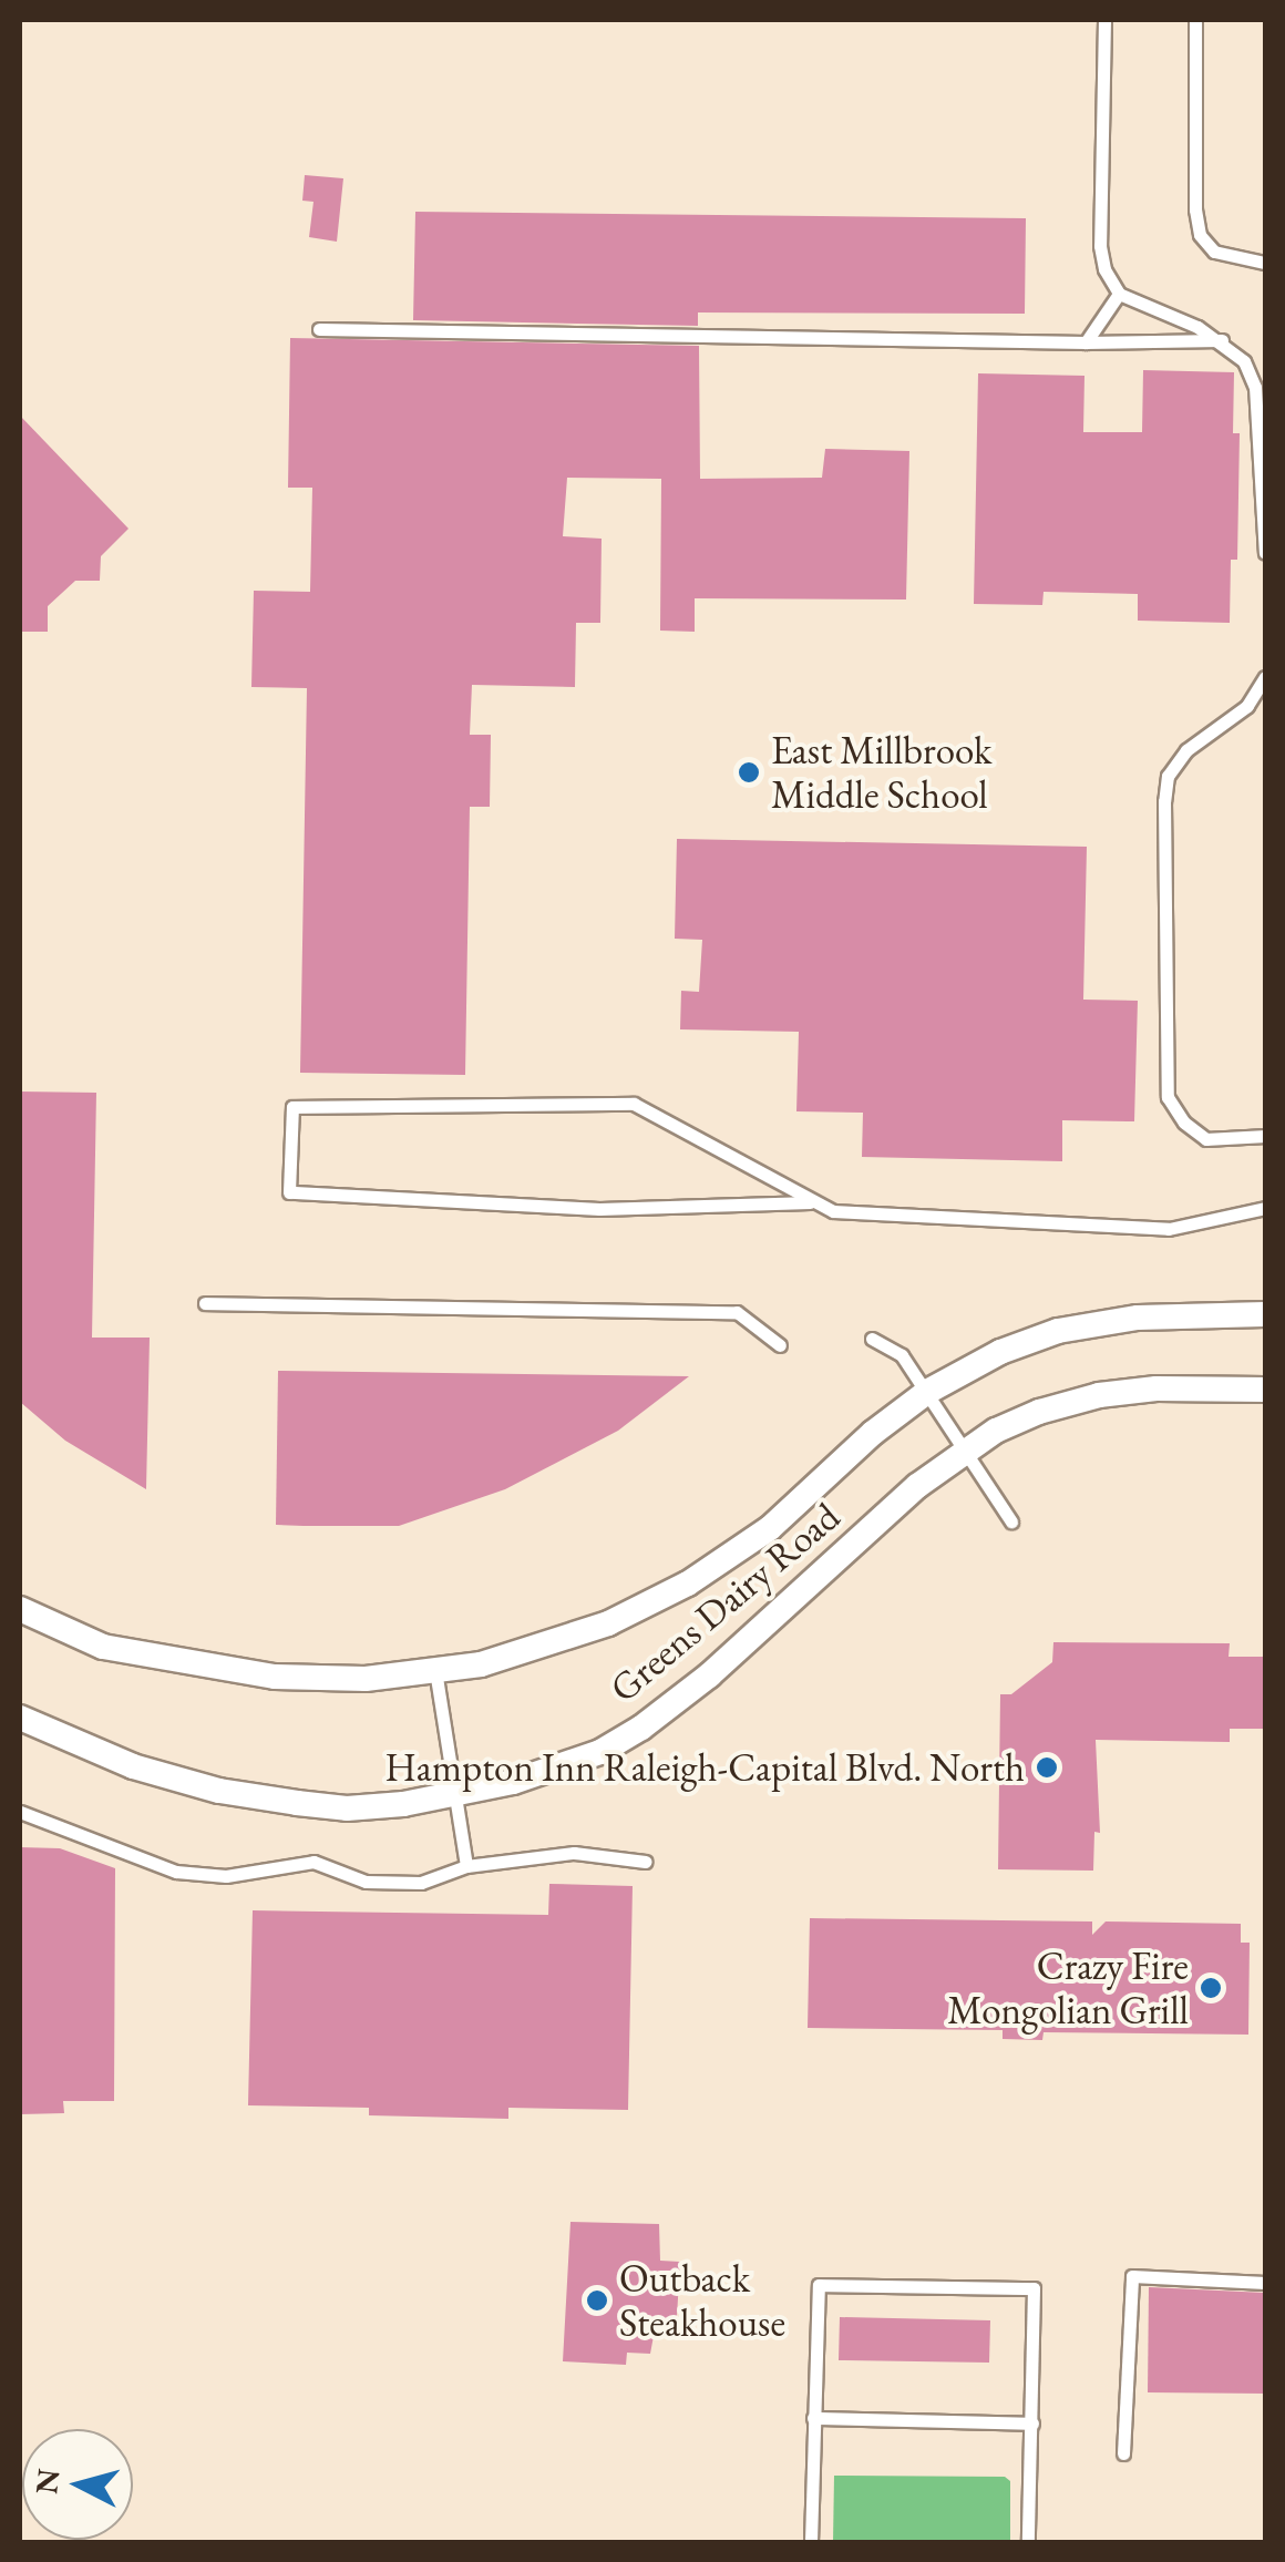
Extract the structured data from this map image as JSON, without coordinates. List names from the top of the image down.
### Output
{
  "streets": {
    "street": ["Greens Dairy Road"]
  },
  "places": [
    "East Millbrook Middle School",
    "Hampton Inn Raleigh-Capital Blvd. North",
    "Crazy Fire Mongolian Grill",
    "Outback Steakhouse"
  ],
  "north": "left"
}
